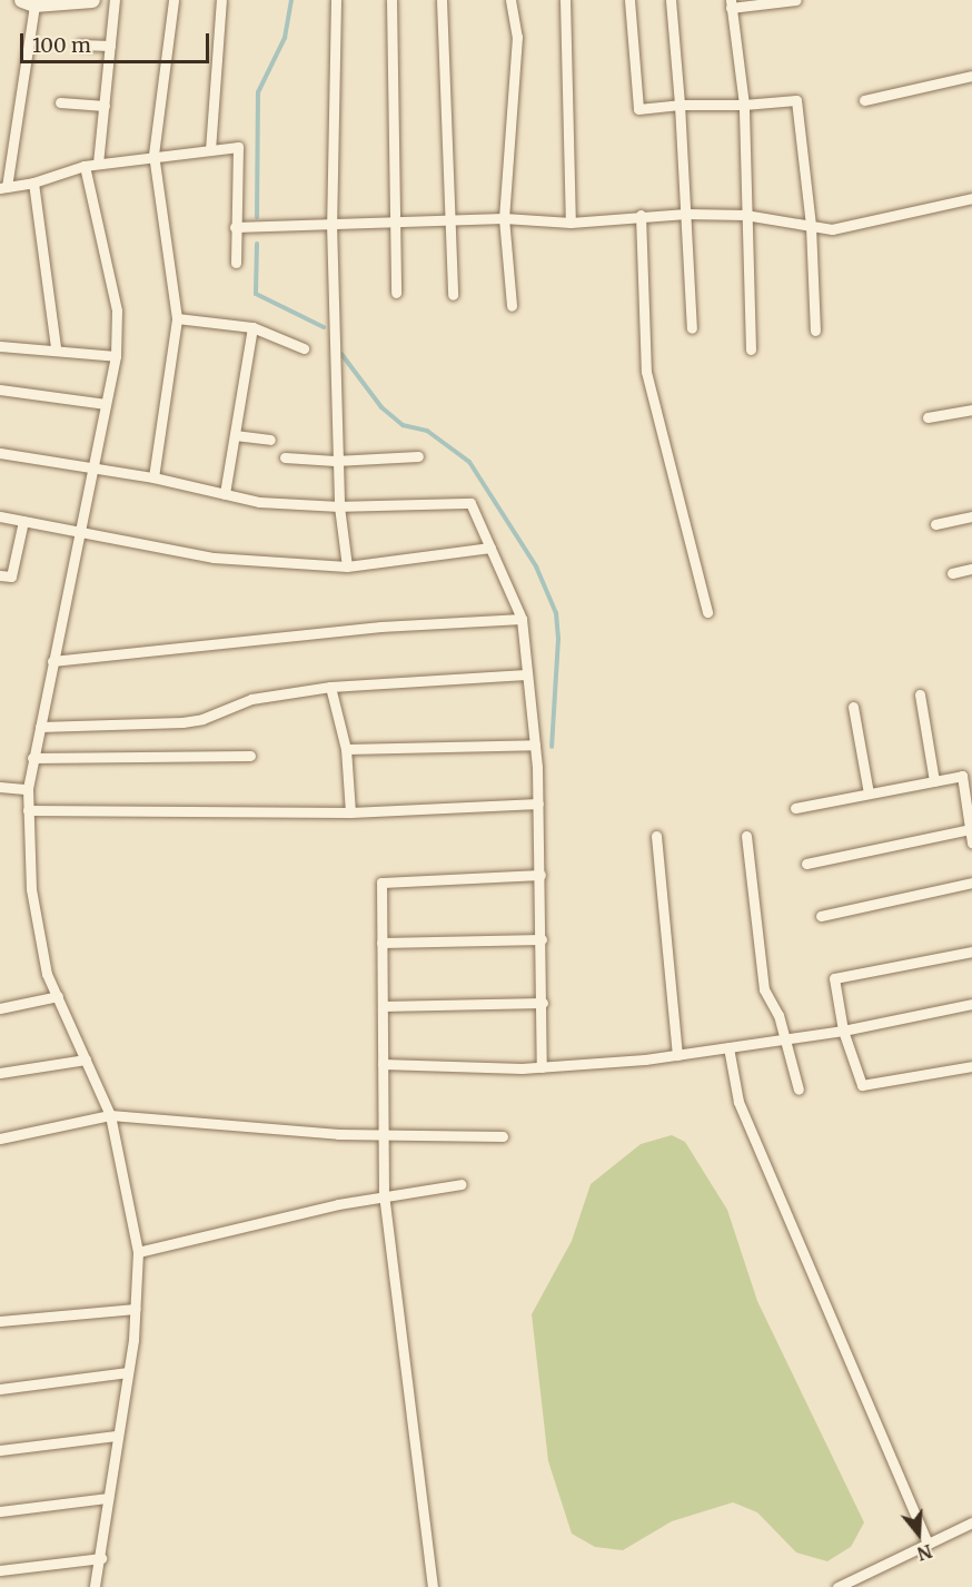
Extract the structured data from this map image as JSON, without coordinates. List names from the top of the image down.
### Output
{
  "scale_bar": "100 m",
  "north": "bottom"
}
